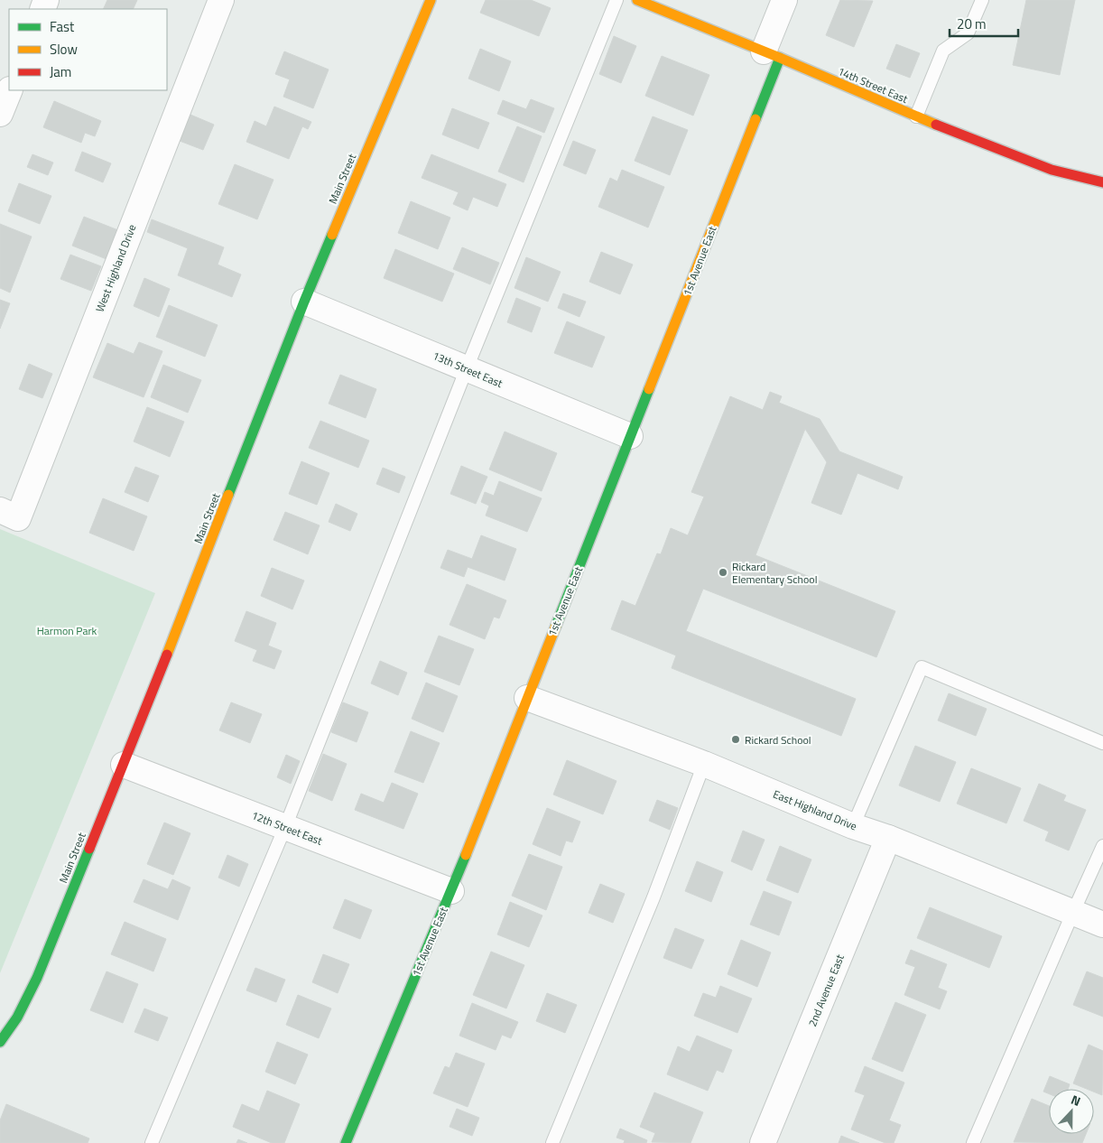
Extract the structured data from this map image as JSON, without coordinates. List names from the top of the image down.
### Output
{
  "streets": {
    "street": [
      "14th Street East",
      "Main Street",
      "1st Avenue East",
      "West Highland Drive",
      "13th Street East",
      "East Highland Drive",
      "12th Street East",
      "2nd Avenue East"
    ]
  },
  "crossings": [
    ["14th Street East", "1st Avenue East"],
    ["Main Street", "13th Street East"],
    ["Main Street", "12th Street East"],
    ["1st Avenue East", "13th Street East"],
    ["1st Avenue East", "East Highland Drive"],
    ["1st Avenue East", "12th Street East"],
    ["East Highland Drive", "2nd Avenue East"]
  ],
  "parks": ["Harmon Park"],
  "places": ["Rickard Elementary School", "Rickard School"],
  "legend": ["Fast", "Slow", "Jam"],
  "scale_bar": "20 m",
  "north": "top"
}
